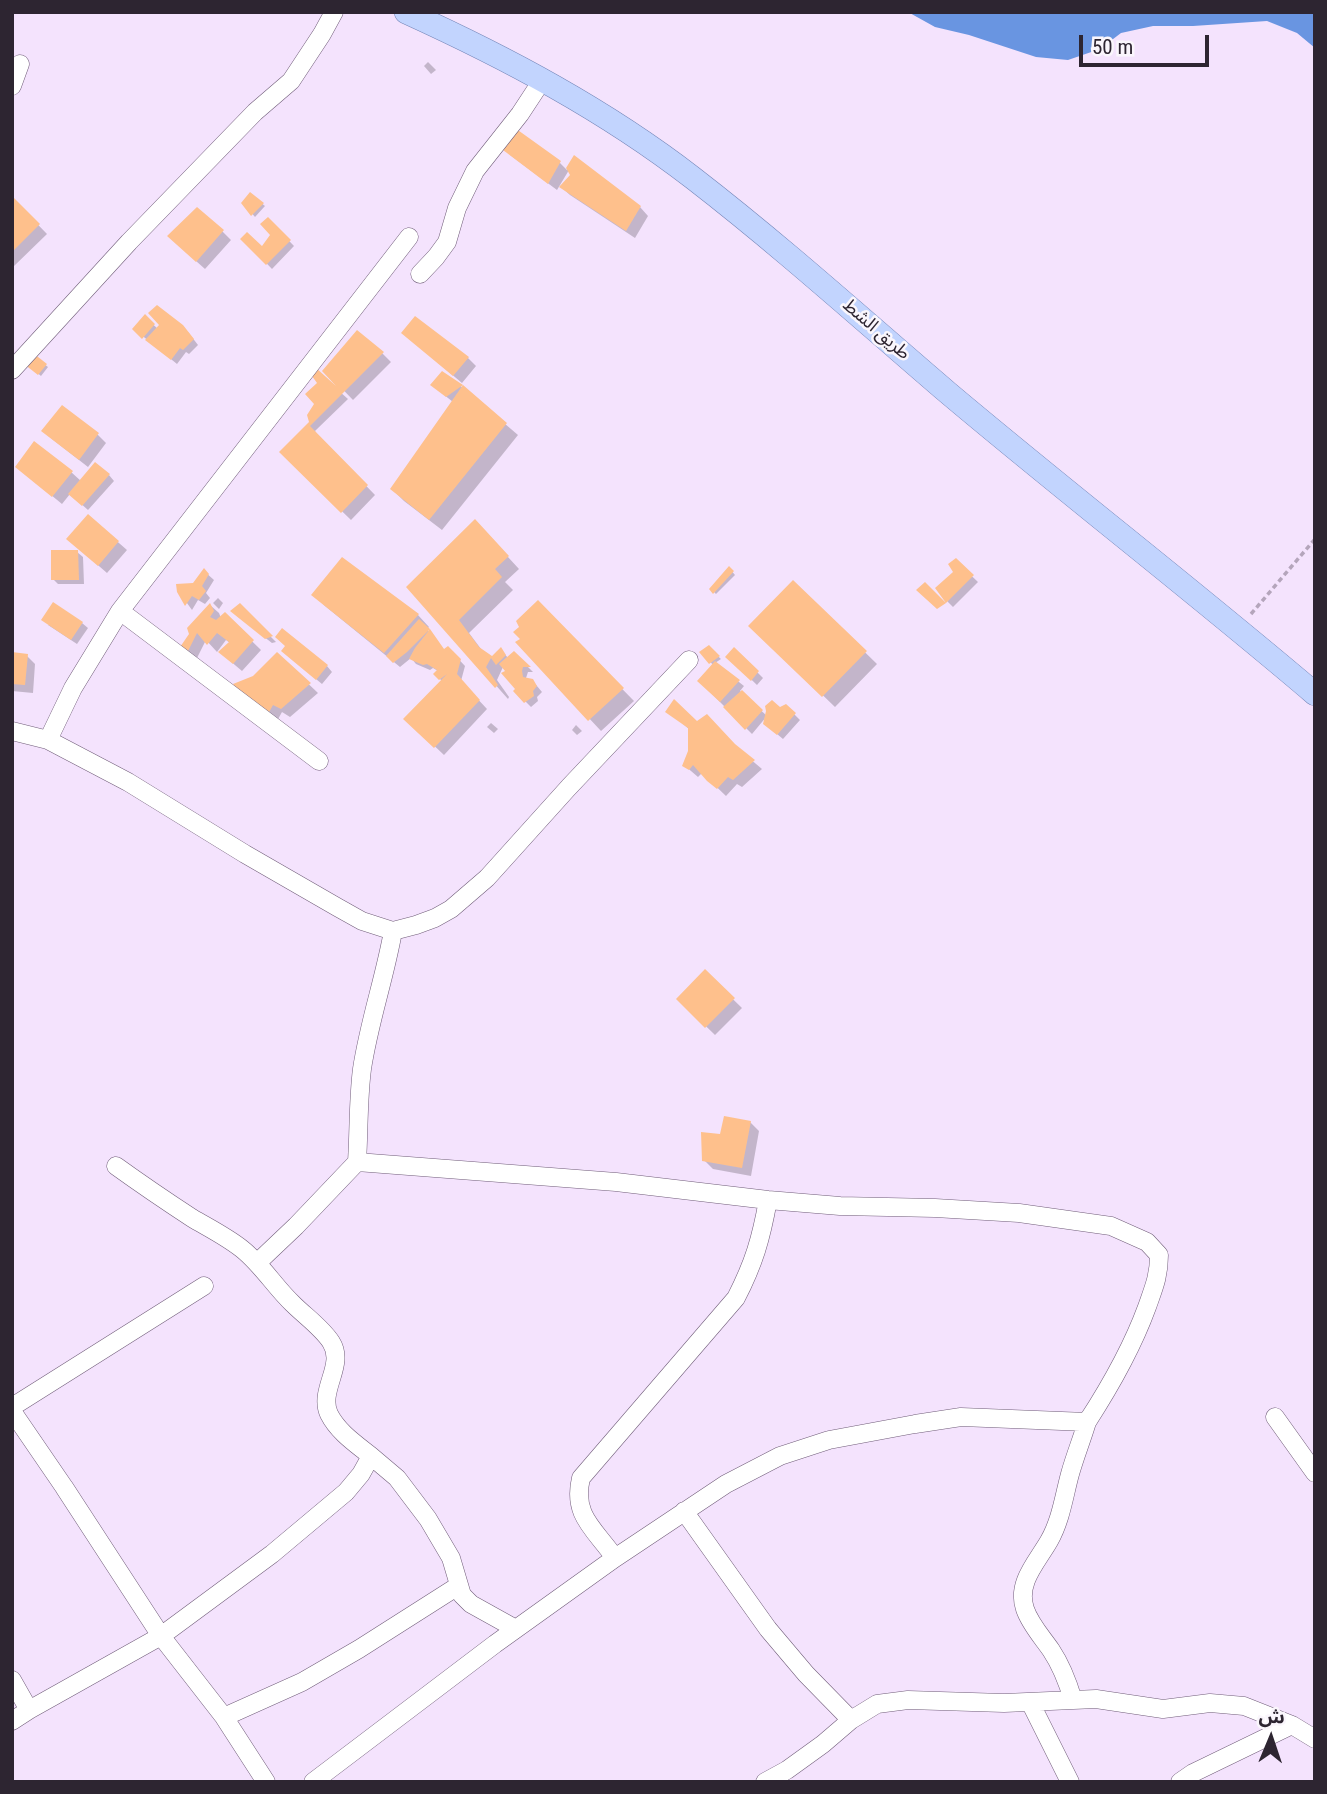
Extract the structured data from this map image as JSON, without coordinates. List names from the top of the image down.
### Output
{
  "streets": {
    "main road": ["طريق الشط"]
  },
  "scale_bar": "50 m",
  "north": "top"
}
